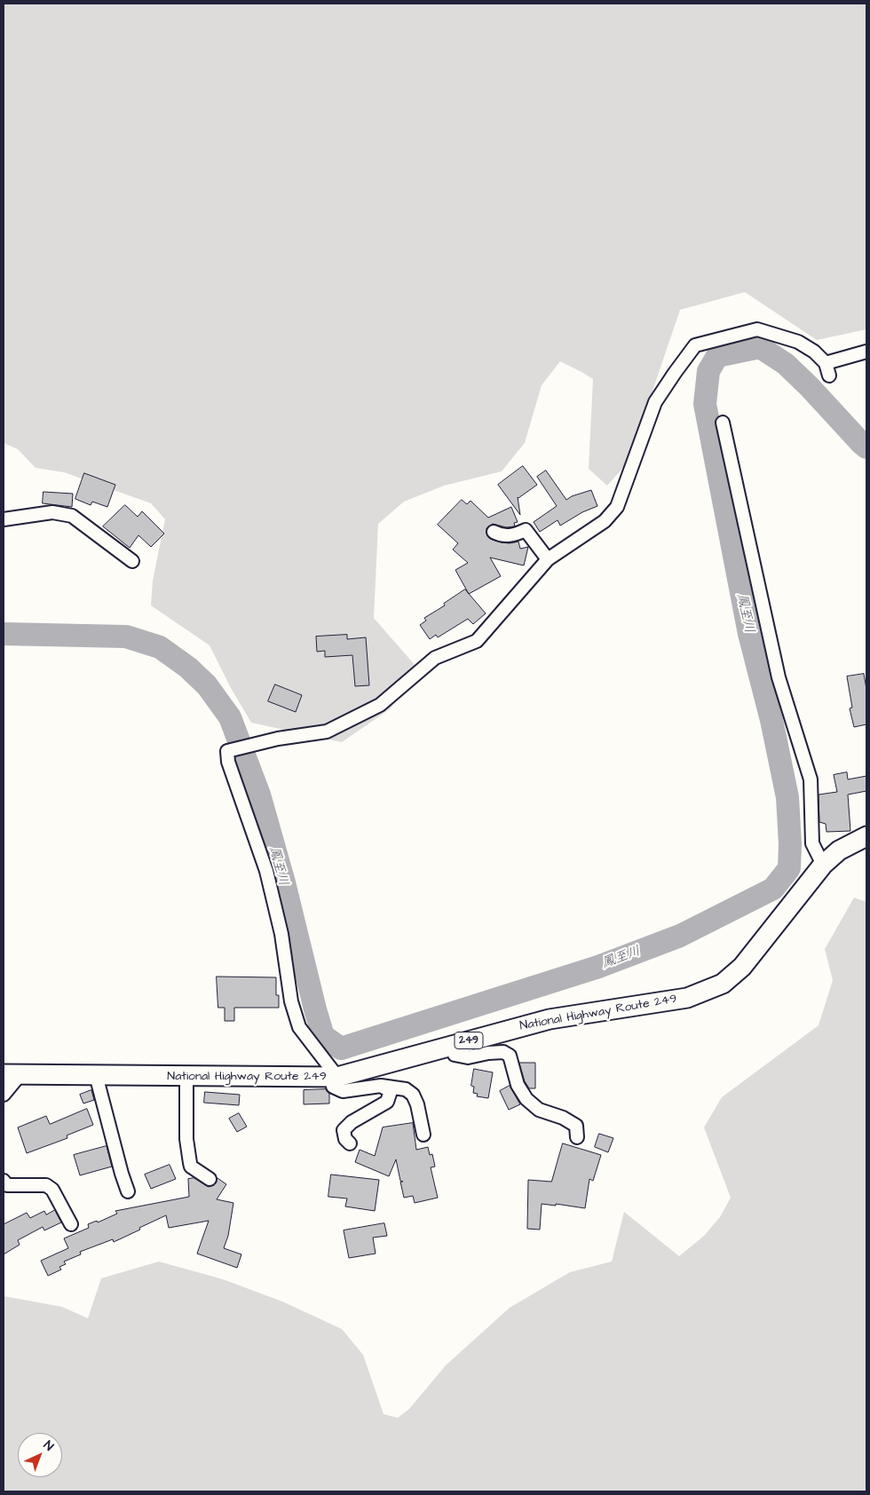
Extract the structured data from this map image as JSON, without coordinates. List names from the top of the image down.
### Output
{
  "streets": {
    "highway": ["National Highway Route 249", "249"]
  },
  "water": ["鳳至川"],
  "north": "top right"
}
